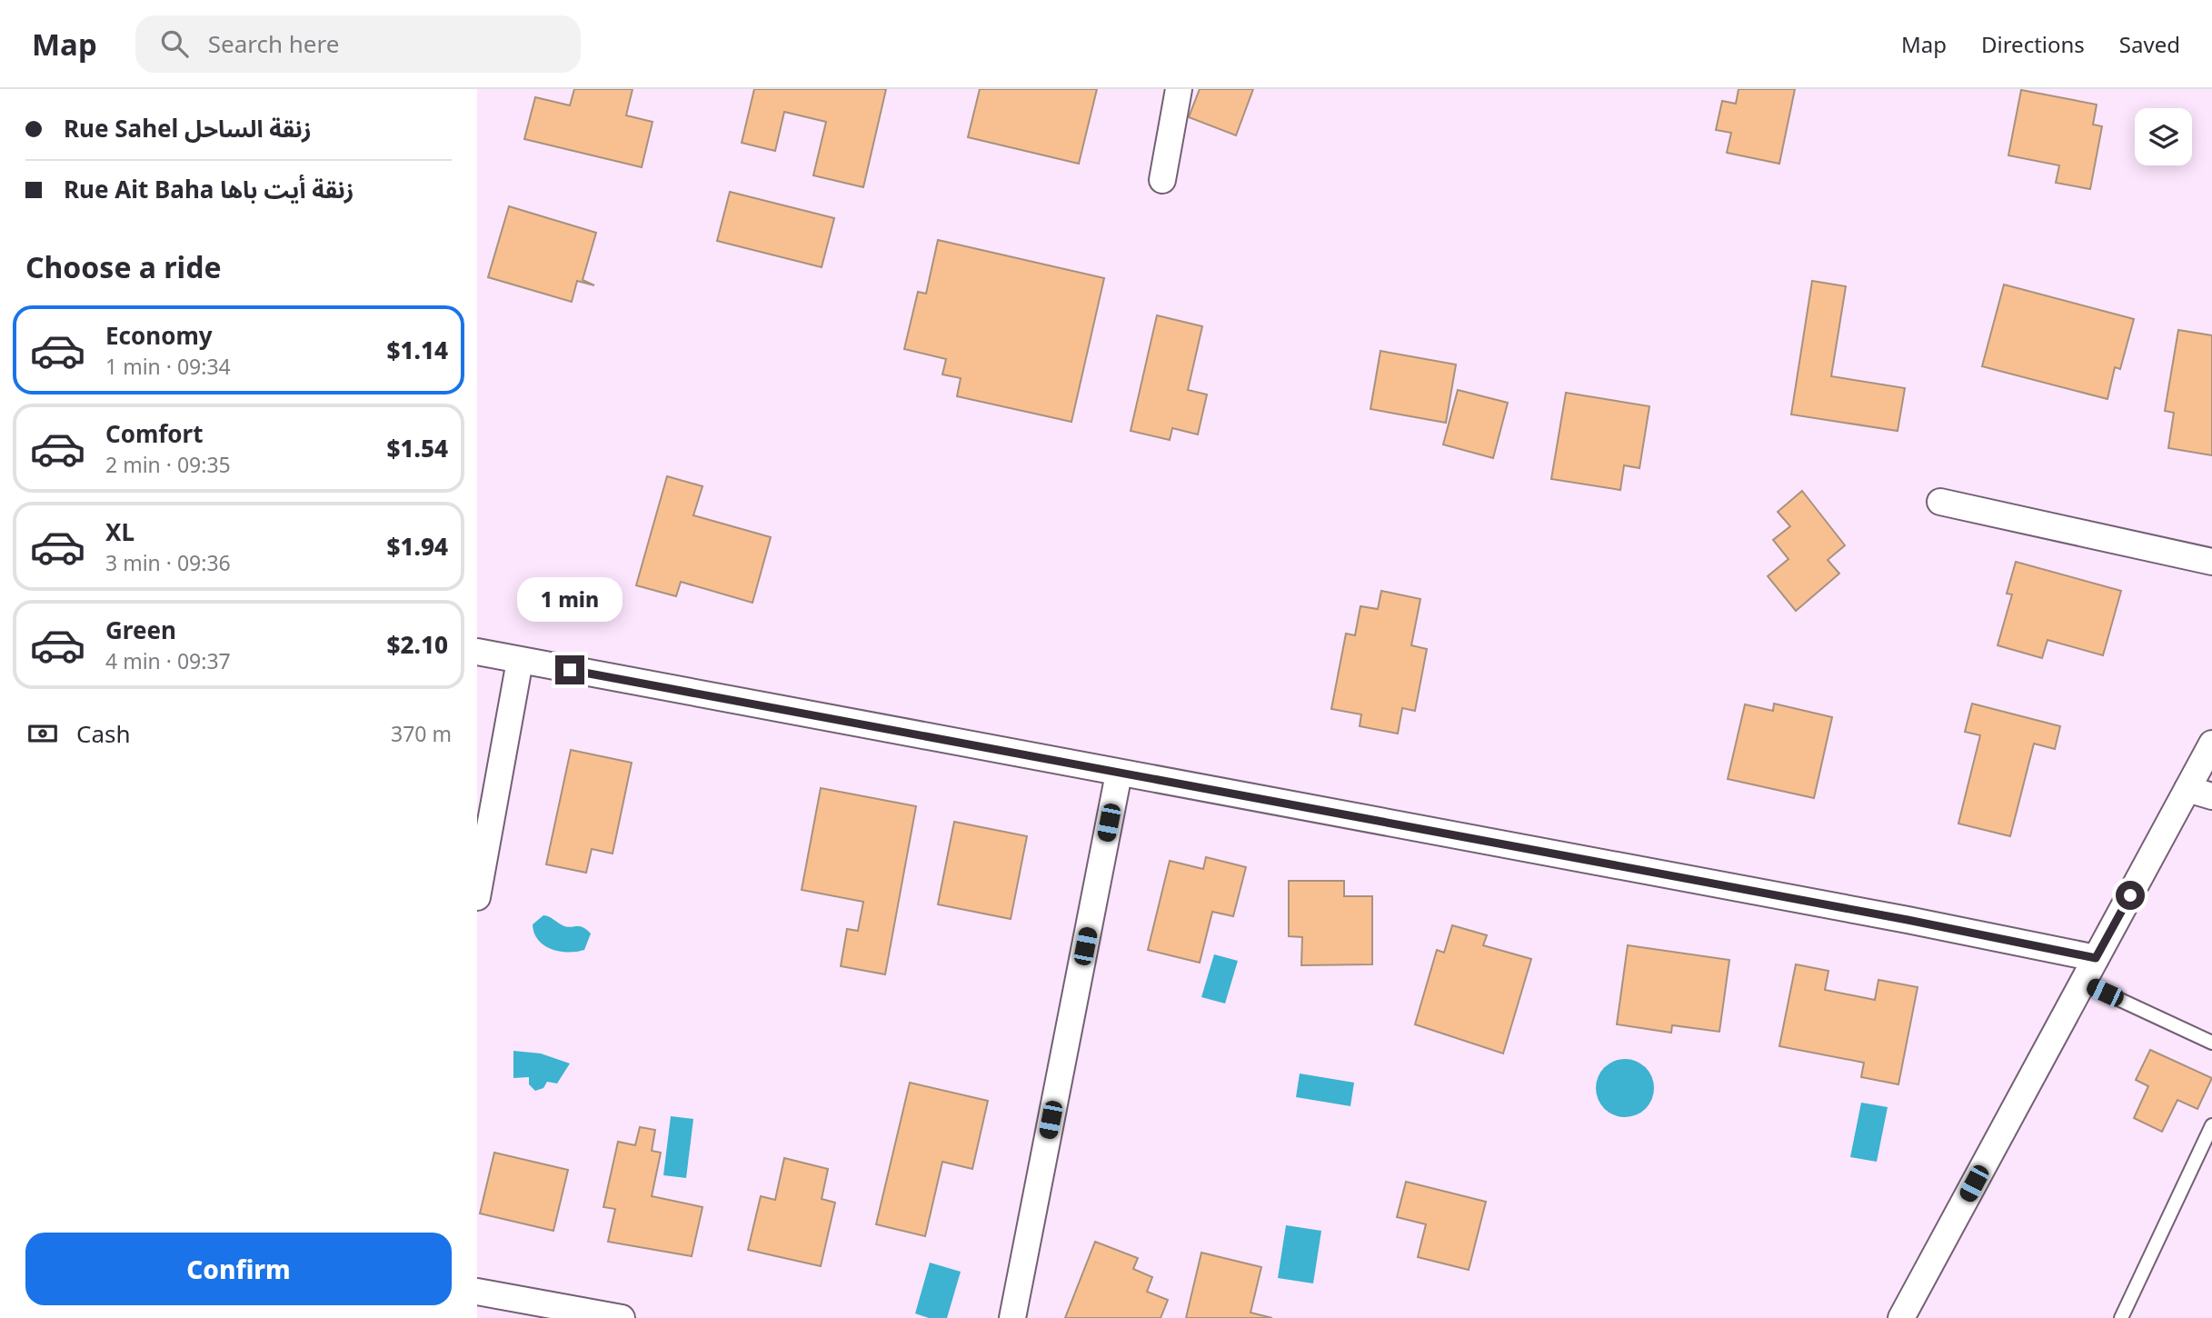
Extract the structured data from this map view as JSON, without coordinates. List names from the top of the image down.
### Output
{
  "page": {
    "header": "Map",
    "search": "Search here",
    "nav": ["Map", "Directions", "Saved"],
    "banner": ["Rue Sahel زنقة الساحل", "Rue Ait Baha زنقة أيت باها"],
    "heading": "Choose a ride",
    "list": [
      {
        "name": "Economy",
        "note": "1 min · 09:34",
        "value": "$1.14"
      },
      {
        "name": "Comfort",
        "note": "2 min · 09:35",
        "value": "$1.54"
      },
      {
        "name": "XL",
        "note": "3 min · 09:36",
        "value": "$1.94"
      },
      {
        "name": "Green",
        "note": "4 min · 09:37",
        "value": "$2.10"
      }
    ],
    "bubble": "1 min",
    "pay": ["Cash", "370 m"],
    "buttons": "Confirm"
  }
}
